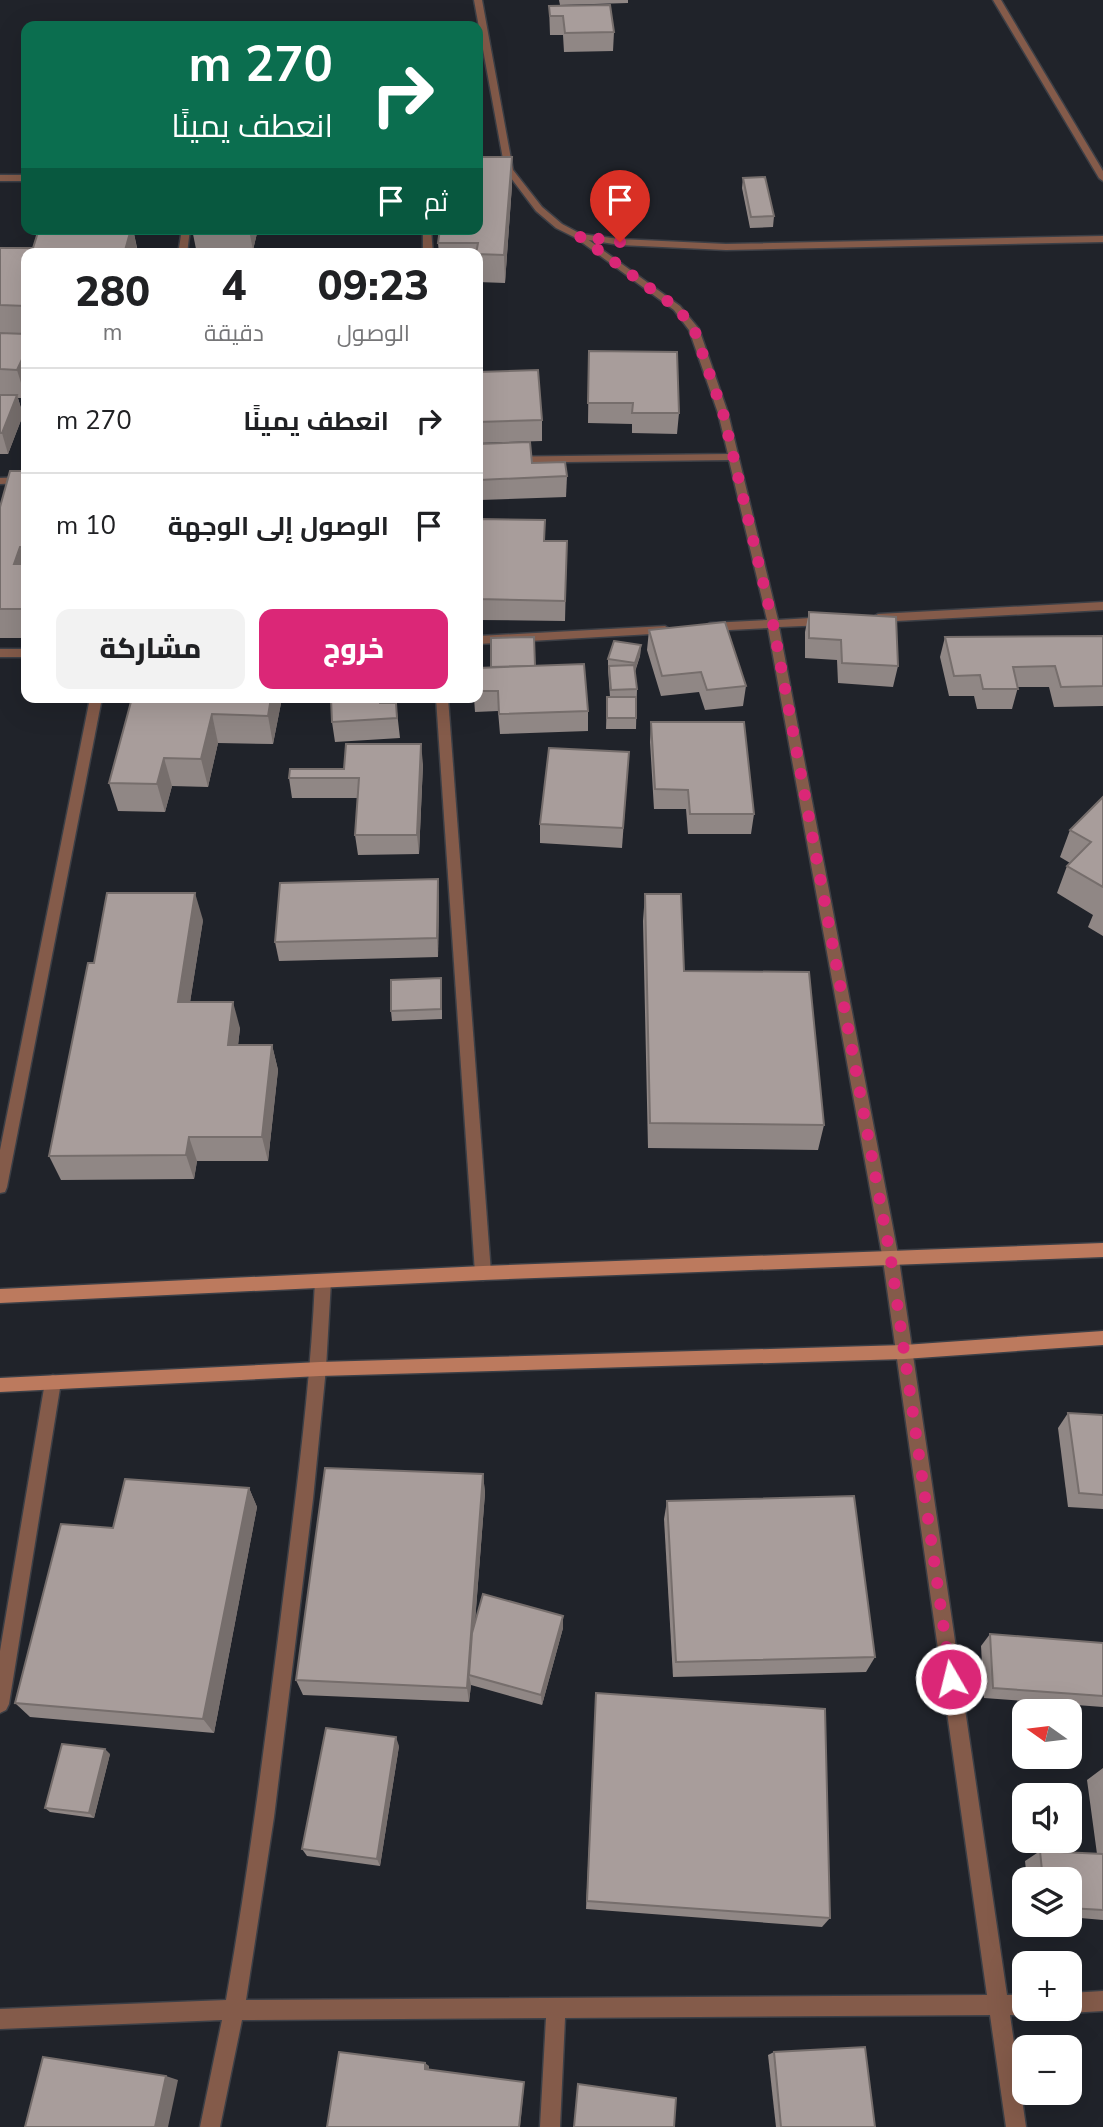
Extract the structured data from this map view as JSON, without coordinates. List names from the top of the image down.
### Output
{
  "north": "left",
  "page": {
    "turn": ["270 m", "انعطف يمينًا"],
    "then": "ثم",
    "eta": [
      "09:23",
      "الوصول",
      "4",
      "دقيقة",
      "280",
      "m"
    ],
    "list": [
      {
        "name": "انعطف يمينًا",
        "value": "270 m"
      },
      {
        "name": "الوصول إلى الوجهة",
        "value": "10 m"
      }
    ],
    "buttons": ["خروج", "مشاركة"],
    "map_buttons": ["+", "−"]
  }
}
